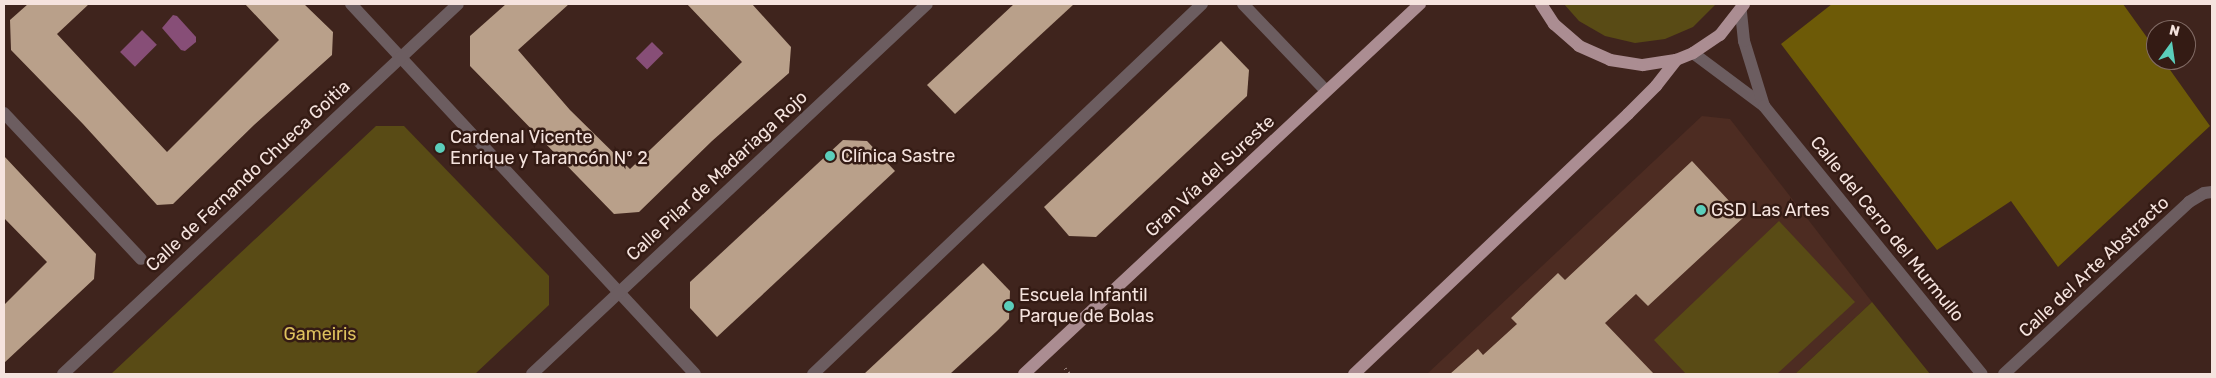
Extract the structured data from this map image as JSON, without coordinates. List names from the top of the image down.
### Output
{
  "streets": {
    "main road": ["Gran Vía del Sureste"],
    "street": [
      "Calle de Fernando Chueca Goitia",
      "Calle Pilar de Madariaga Rojo",
      "Calle del Cerro del Murmullo",
      "Calle del Arte Abstracto"
    ]
  },
  "parks": ["Gameiris"],
  "places": [
    "Cardenal Vicente Enrique y Tarancón Nº 2",
    "Clínica Sastre",
    "GSD Las Artes",
    "Escuela Infantil Parque de Bolas"
  ],
  "north": "top"
}
